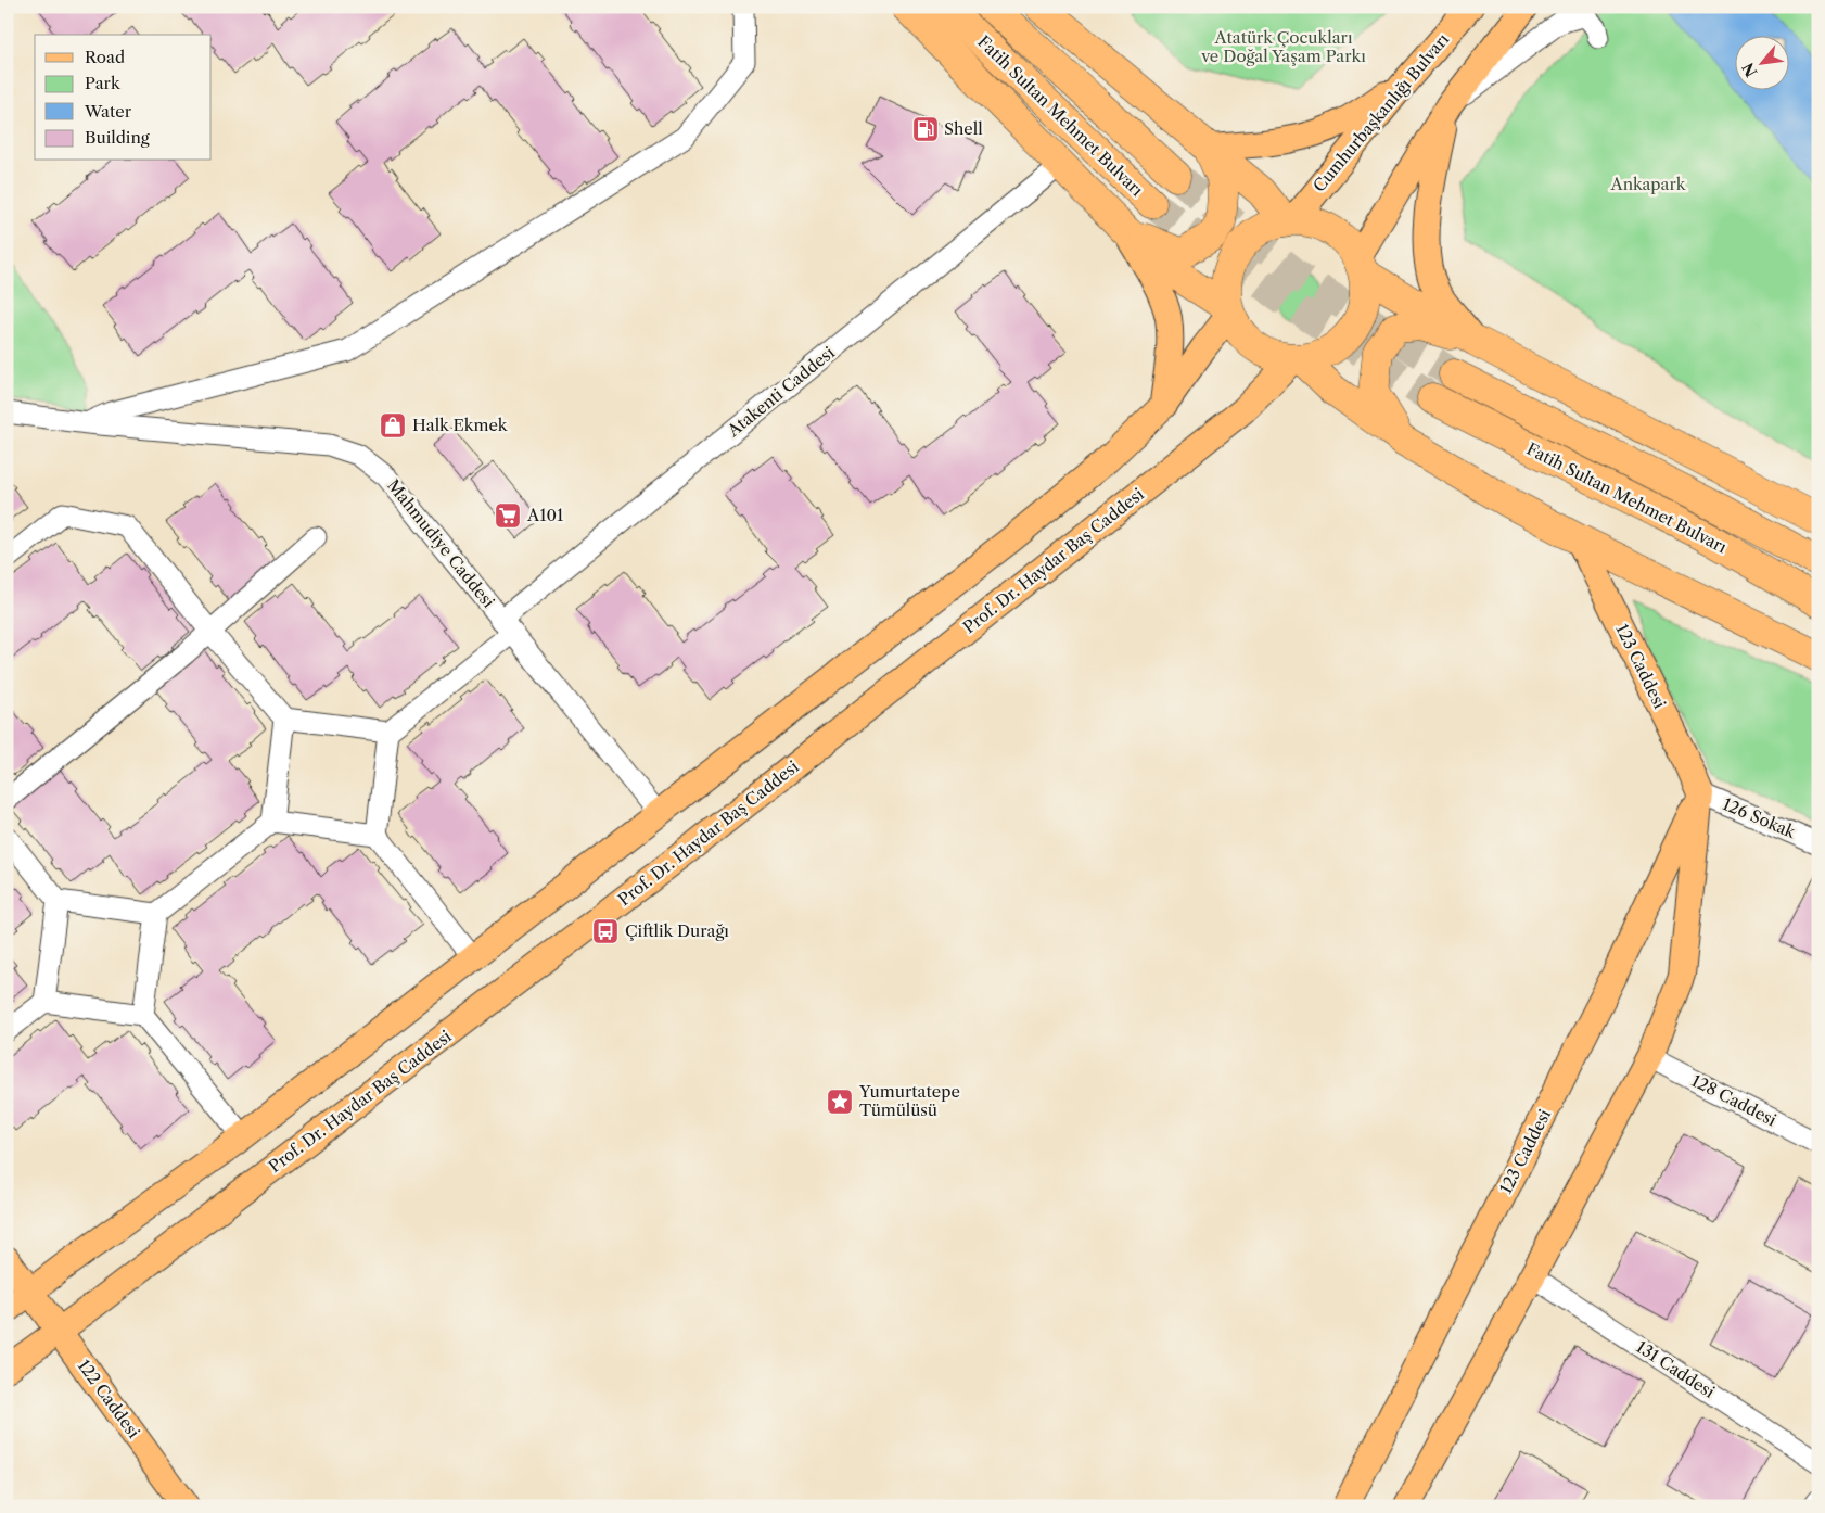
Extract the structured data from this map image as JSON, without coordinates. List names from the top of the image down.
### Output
{
  "streets": {
    "highway": ["Fatih Sultan Mehmet Bulvarı"],
    "main road": [
      "Cumhurbaşkanlığı Bulvarı",
      "Prof. Dr. Haydar Baş Caddesi",
      "123 Caddesi",
      "122 Caddesi"
    ],
    "street": [
      "Atakenti Caddesi",
      "Mahmudiye Caddesi",
      "126 Sokak",
      "128 Caddesi",
      "131 Caddesi"
    ]
  },
  "crossings": [
    ["Cumhurbaşkanlığı Bulvarı", "Prof. Dr. Haydar Baş Caddesi"],
    ["Atakenti Caddesi", "Mahmudiye Caddesi"],
    ["Prof. Dr. Haydar Baş Caddesi", "122 Caddesi"],
    ["123 Caddesi", "126 Sokak"],
    ["123 Caddesi", "128 Caddesi"],
    ["123 Caddesi", "131 Caddesi"]
  ],
  "parks": ["Atatürk Çocukları ve Doğal Yaşam Parkı", "Ankapark"],
  "places": {
    "fuel station": ["Shell"],
    "shop": ["Halk Ekmek"],
    "supermarket": ["A101"],
    "bus stop": ["Çiftlik Durağı"],
    "place": ["Yumurtatepe Tümülüsü"]
  },
  "legend": [
    "Road",
    "Park",
    "Water",
    "Building"
  ],
  "north": "bottom left"
}
